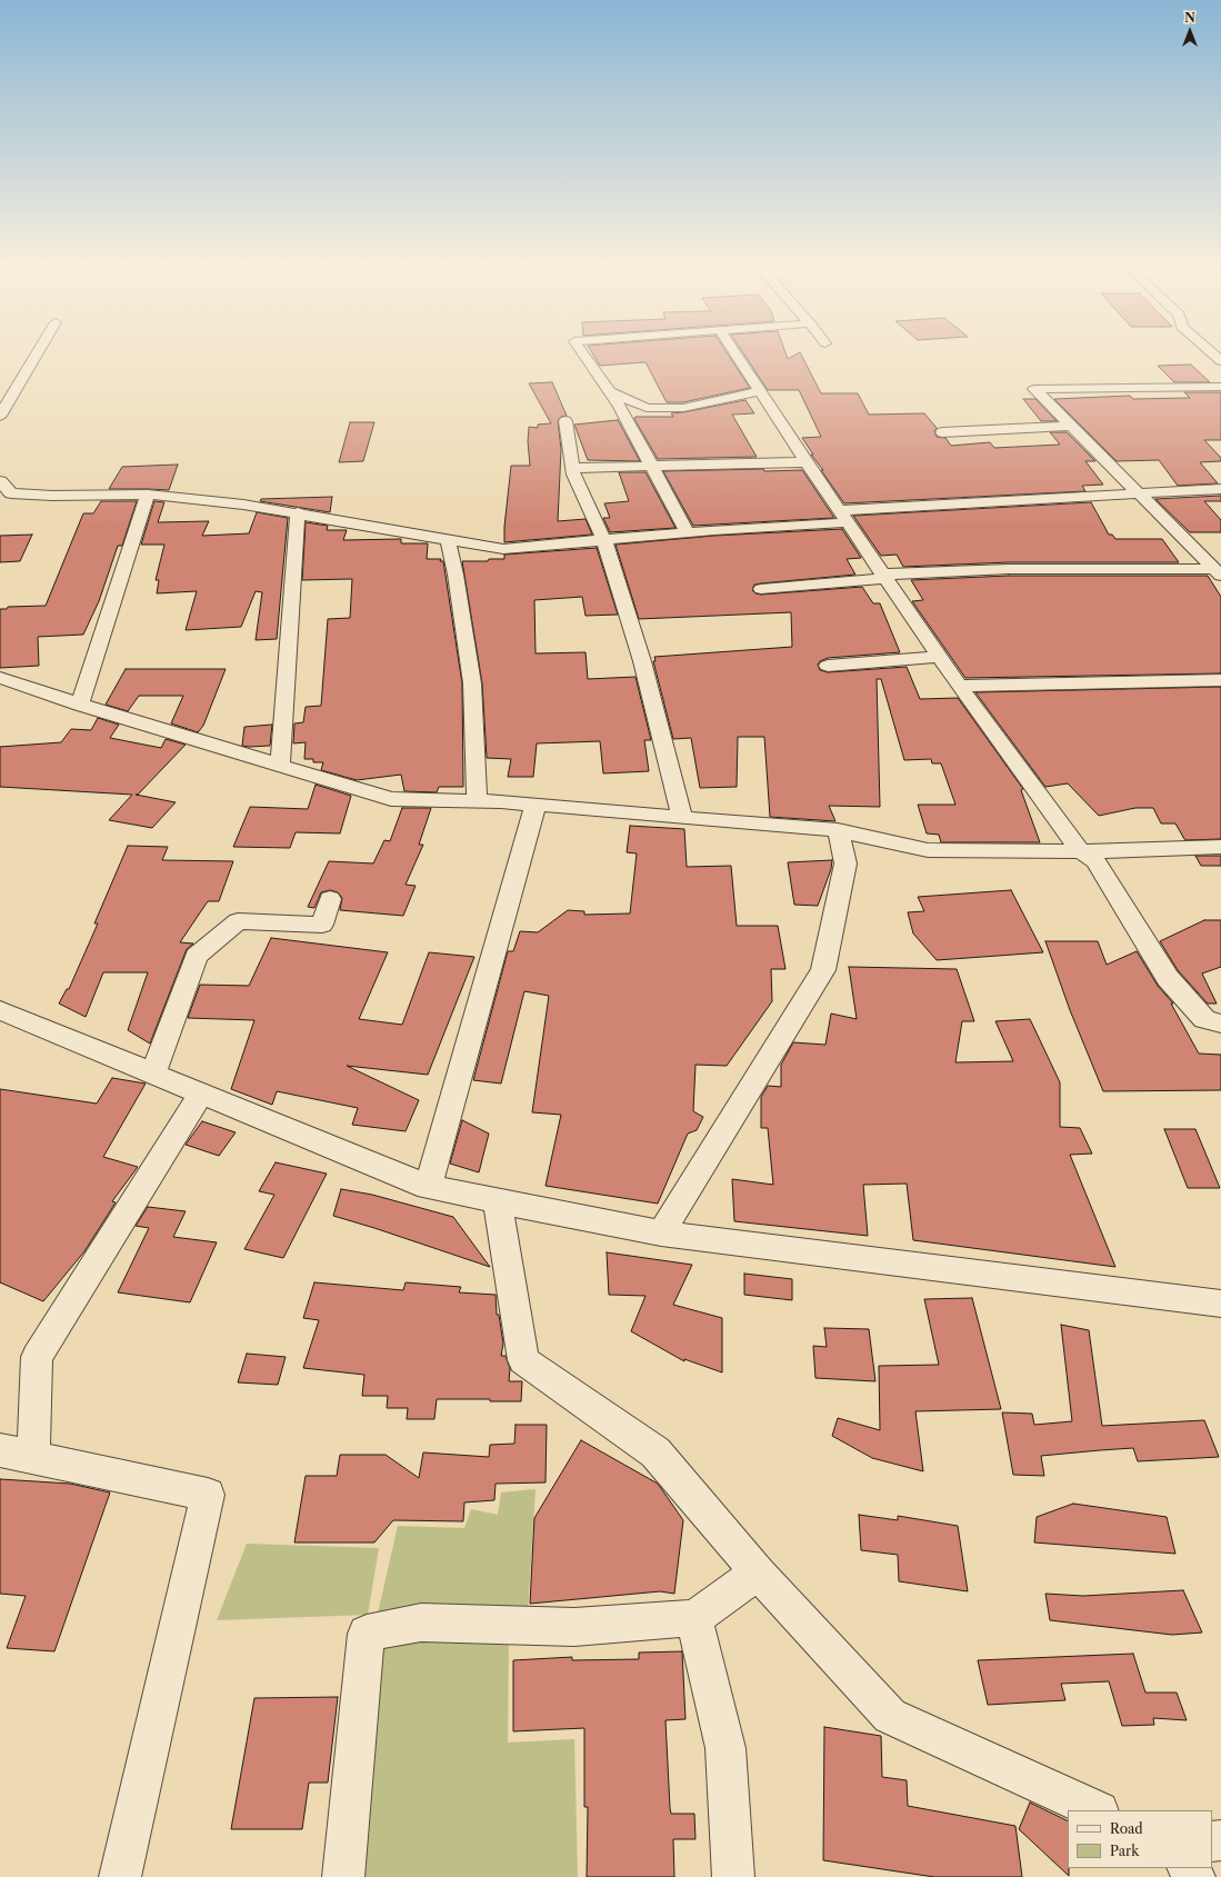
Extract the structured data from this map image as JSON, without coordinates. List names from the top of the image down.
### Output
{
  "legend": ["Road", "Park"],
  "north": "top"
}
